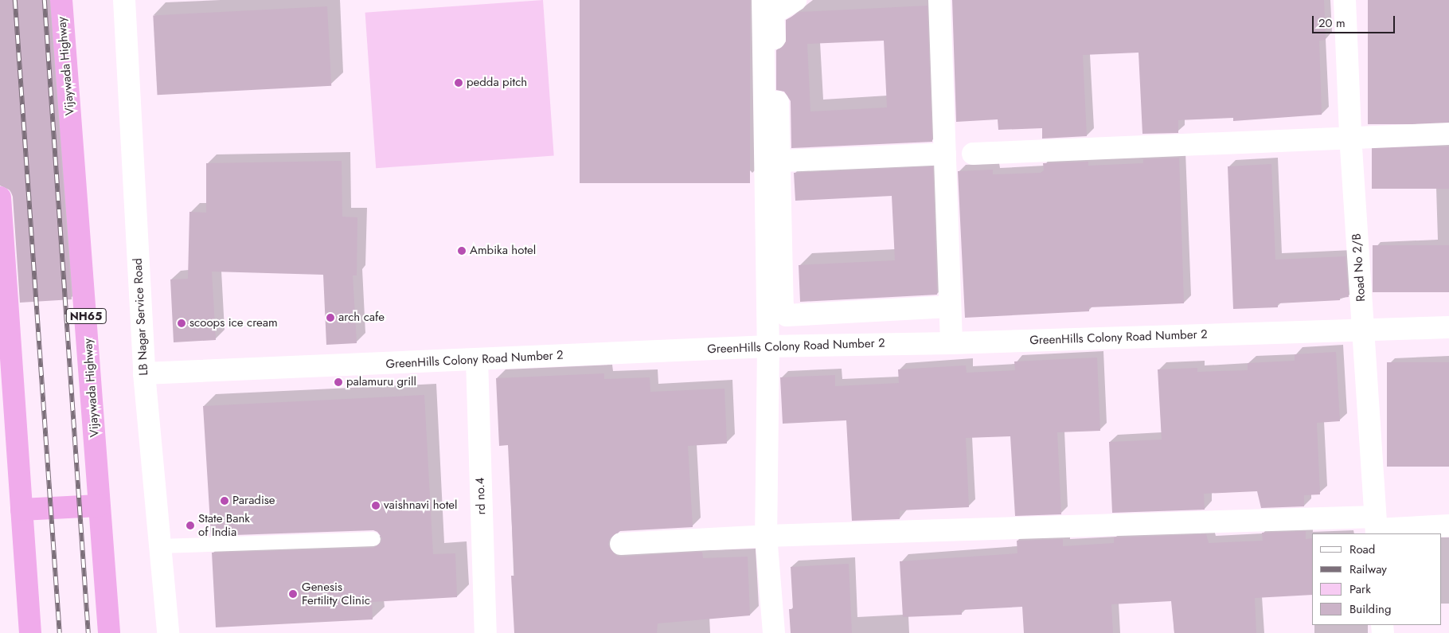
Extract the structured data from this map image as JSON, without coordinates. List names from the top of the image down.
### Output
{
  "streets": {
    "highway": ["Vijaywada Highway", "NH65"],
    "street": [
      "Road No 2/B",
      "LB Nagar Service Road",
      "GreenHills Colony Road Number 2",
      "rd no.4"
    ]
  },
  "crossings": [
    ["Road No 2/B", "GreenHills Colony Road Number 2"],
    ["LB Nagar Service Road", "GreenHills Colony Road Number 2"],
    ["GreenHills Colony Road Number 2", "rd no.4"]
  ],
  "places": [
    "pedda pitch",
    "Ambika hotel",
    "arch cafe",
    "scoops ice cream",
    "palamuru grill",
    "Paradise",
    "vaishnavi hotel",
    "State Bank of India",
    "Genesis Fertility Clinic"
  ],
  "legend": [
    "Road",
    "Railway",
    "Park",
    "Building"
  ],
  "scale_bar": "20 m"
}
